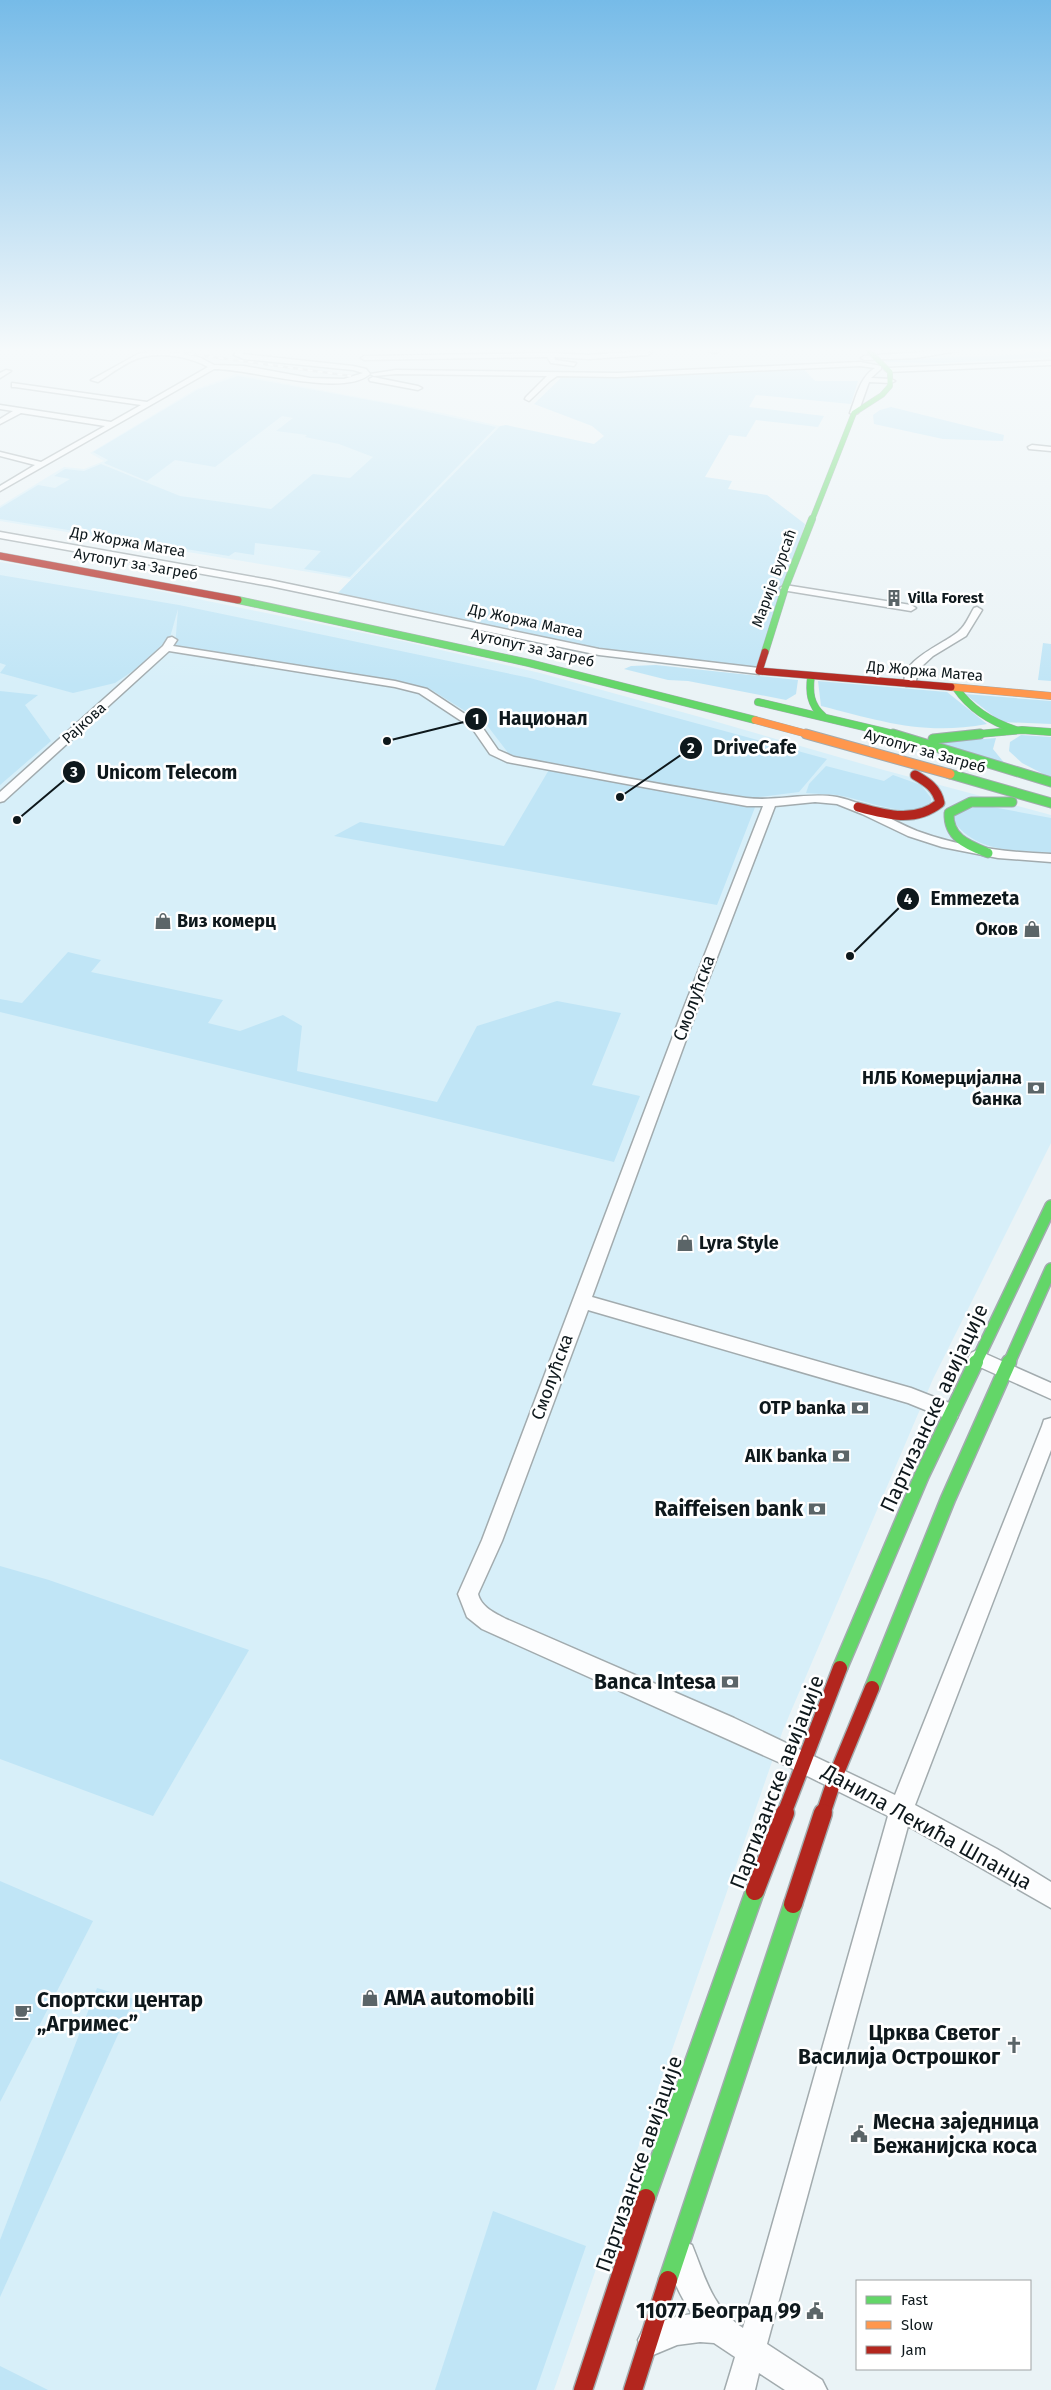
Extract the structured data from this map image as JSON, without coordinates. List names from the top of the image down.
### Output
{
  "streets": {
    "main road": [
      "Др Жоржа Матеа",
      "Аутопут за Загреб",
      "Марије Бурсаћ",
      "Партизанске авијације"
    ],
    "street": ["Рајкова", "Смолућска", "Данила Лекића Шпанца"]
  },
  "crossings": [
    ["Др Жоржа Матеа", "Марије Бурсаћ"],
    ["Смолућска", "Партизанске авијације"],
    ["Смолућска", "Данила Лекића Шпанца"],
    ["Партизанске авијације", "Данила Лекића Шпанца"]
  ],
  "places": {
    "building": ["Villa Forest"],
    "other": [
      "Национал",
      "DriveCafe",
      "Unicom Telecom",
      "Emmezeta"
    ],
    "shop": [
      "Виз комерц",
      "Оков",
      "Lyra Style",
      "AMA automobili"
    ],
    "bank": [
      "НЛБ Комерцијална банка",
      "OTP banka",
      "AIK banka",
      "Raiffeisen bank",
      "Banca Intesa"
    ],
    "cafe": ["Спортски центар „Агримес”"],
    "church": ["Црква Светог Василија Острошког"],
    "public building": ["Месна заједница Бежанијска коса", "11077 Београд 99"]
  },
  "legend": ["Fast", "Slow", "Jam"]
}
